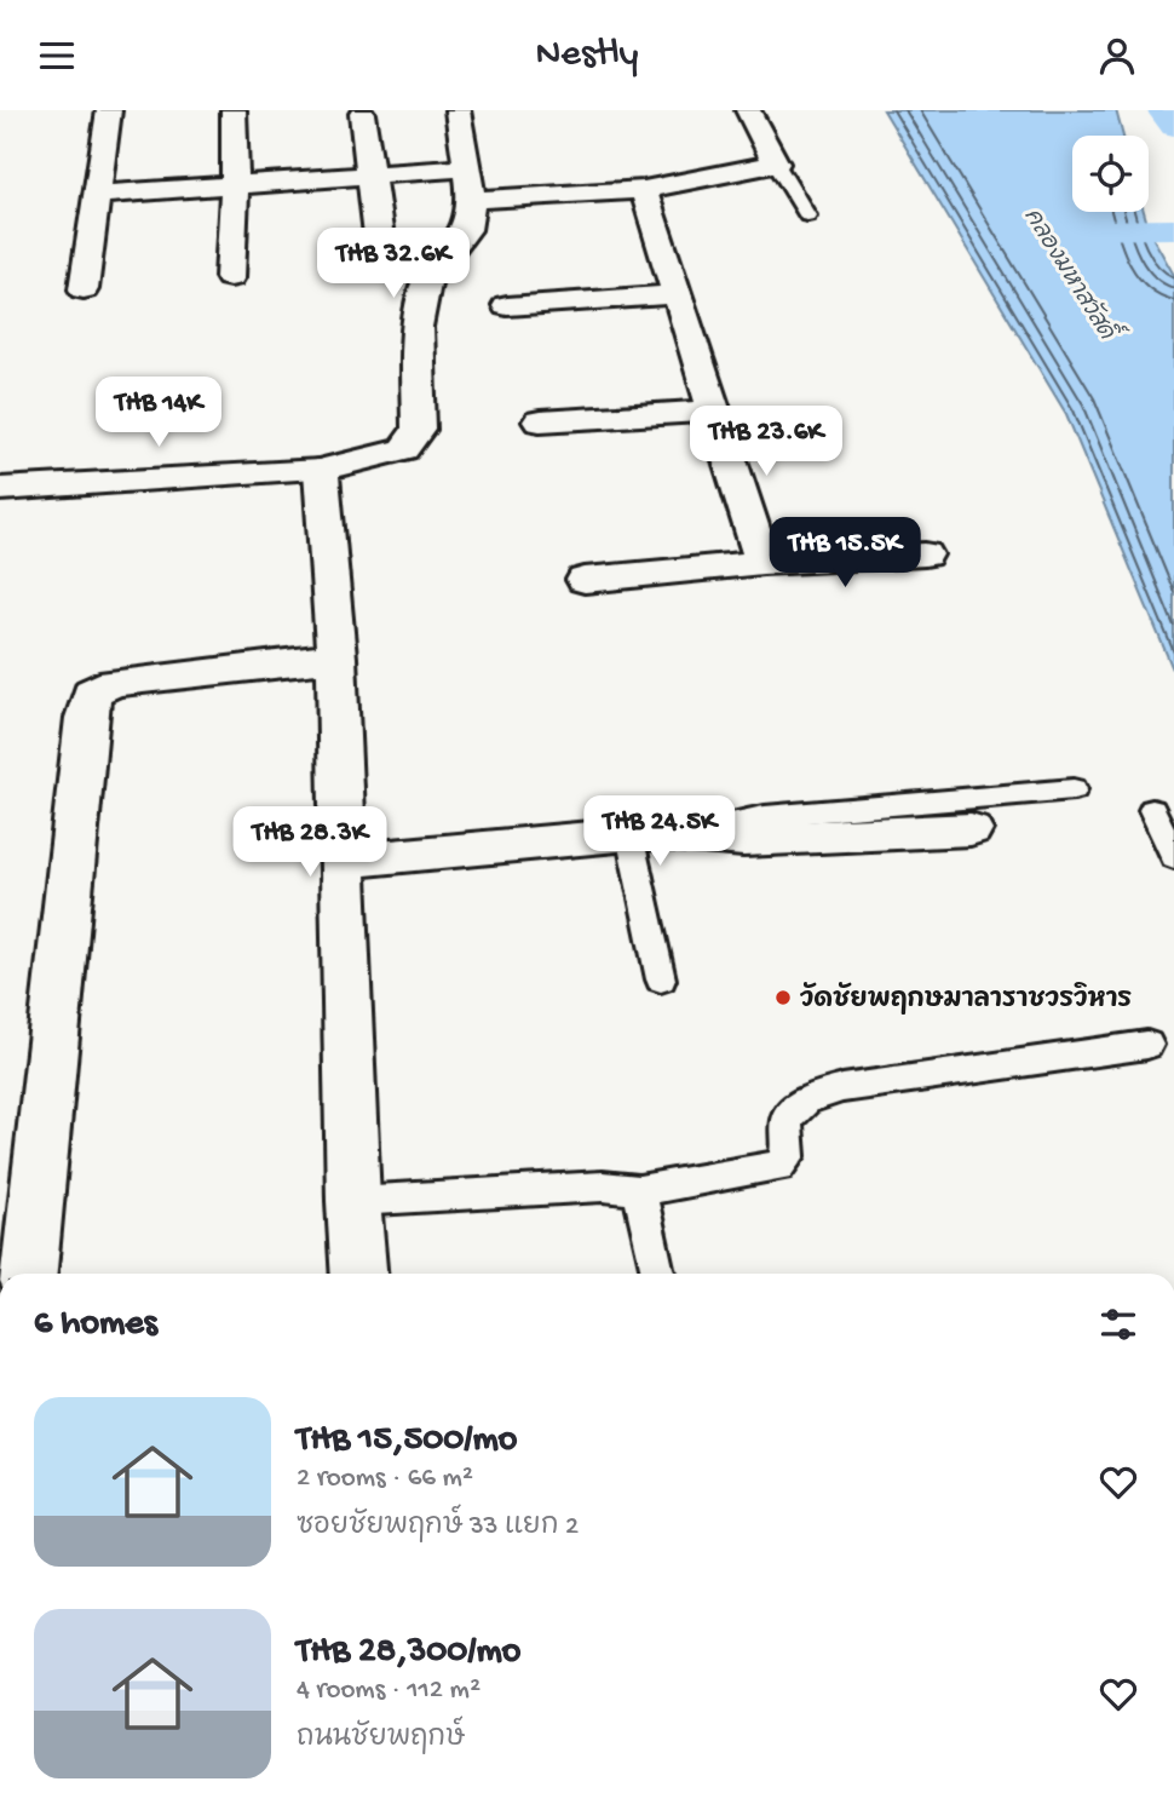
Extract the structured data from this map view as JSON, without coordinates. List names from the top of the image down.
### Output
{
  "water": ["คลองมหาสวัสดิ์"],
  "places": ["วัดชัยพฤกษมาลาราชวรวิหาร"],
  "page": {
    "header": "Nestly",
    "price": [
      "THB 32.6K",
      "THB 14K",
      "THB 23.6K",
      "THB 15.5K",
      "THB 24.5K",
      "THB 28.3K"
    ],
    "heading": "6 homes",
    "list": [
      {
        "name": "THB 15,500/mo",
        "note": "2 rooms · 66 m² · ซอยชัยพฤกษ์ 33 แยก 2"
      },
      {
        "name": "THB 28,300/mo",
        "note": "4 rooms · 112 m² · ถนนชัยพฤกษ์"
      }
    ]
  }
}
